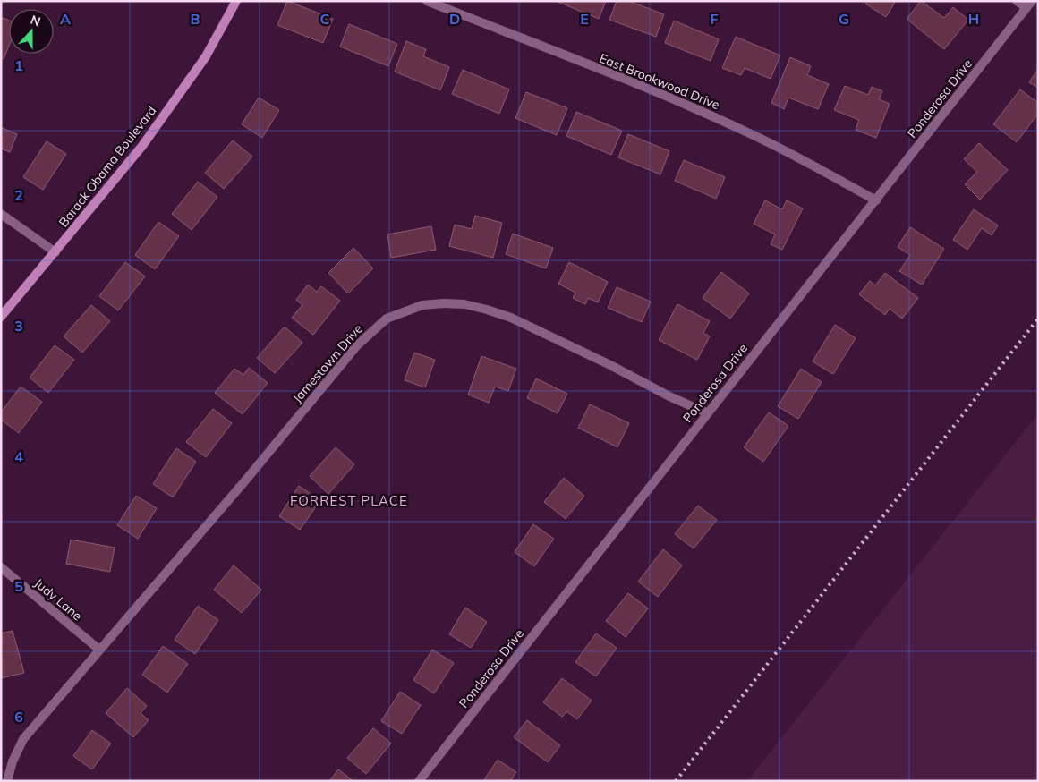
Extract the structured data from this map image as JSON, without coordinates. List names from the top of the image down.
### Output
{
  "streets": {
    "main road": ["Barack Obama Boulevard"],
    "street": [
      "East Brookwood Drive",
      "Ponderosa Drive",
      "Jamestown Drive",
      "Judy Lane"
    ]
  },
  "crossings": [
    ["East Brookwood Drive", "Ponderosa Drive"],
    ["Ponderosa Drive", "Jamestown Drive"],
    ["Jamestown Drive", "Judy Lane"]
  ],
  "districts": ["FORREST PLACE"],
  "north": "top",
  "grid": {
    "columns": [
      "A",
      "B",
      "C",
      "D",
      "E",
      "F",
      "G",
      "H"
    ],
    "rows": [
      "1",
      "2",
      "3",
      "4",
      "5",
      "6"
    ]
  }
}
